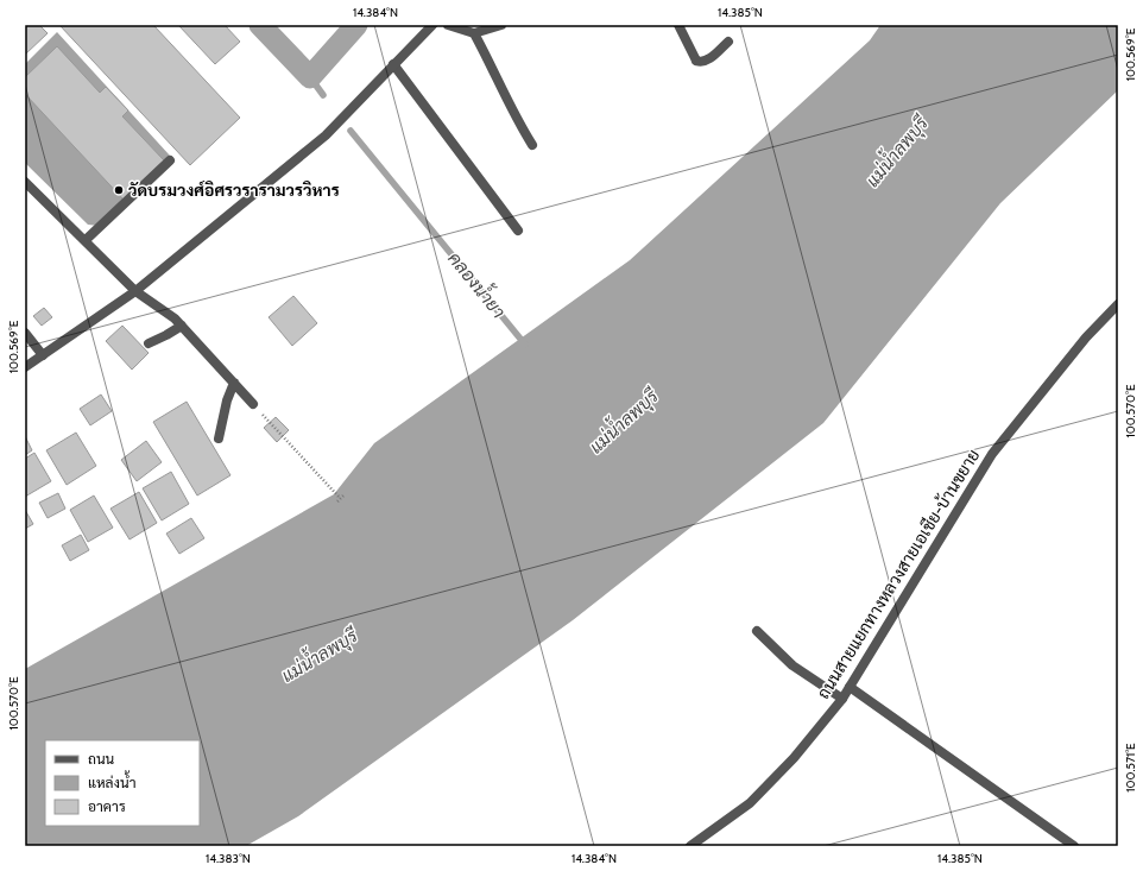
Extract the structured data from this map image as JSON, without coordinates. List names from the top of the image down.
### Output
{
  "streets": {
    "street": ["ถนนสายแยกทางหลวงสายเอเชีย-บ้านขยาย"]
  },
  "water": ["แม่น้ำลพบุรี", "คลองน้ำยา"],
  "places": ["วัดบรมวงศ์อิศรวรารามวรวิหาร"],
  "legend": ["ถนน", "แหล่งน้ำ", "อาคาร"],
  "coordinates": [
    "14.384°N",
    "14.385°N",
    "100.569°E",
    "100.570°E",
    "100.571°E",
    "14.383°N"
  ]
}
